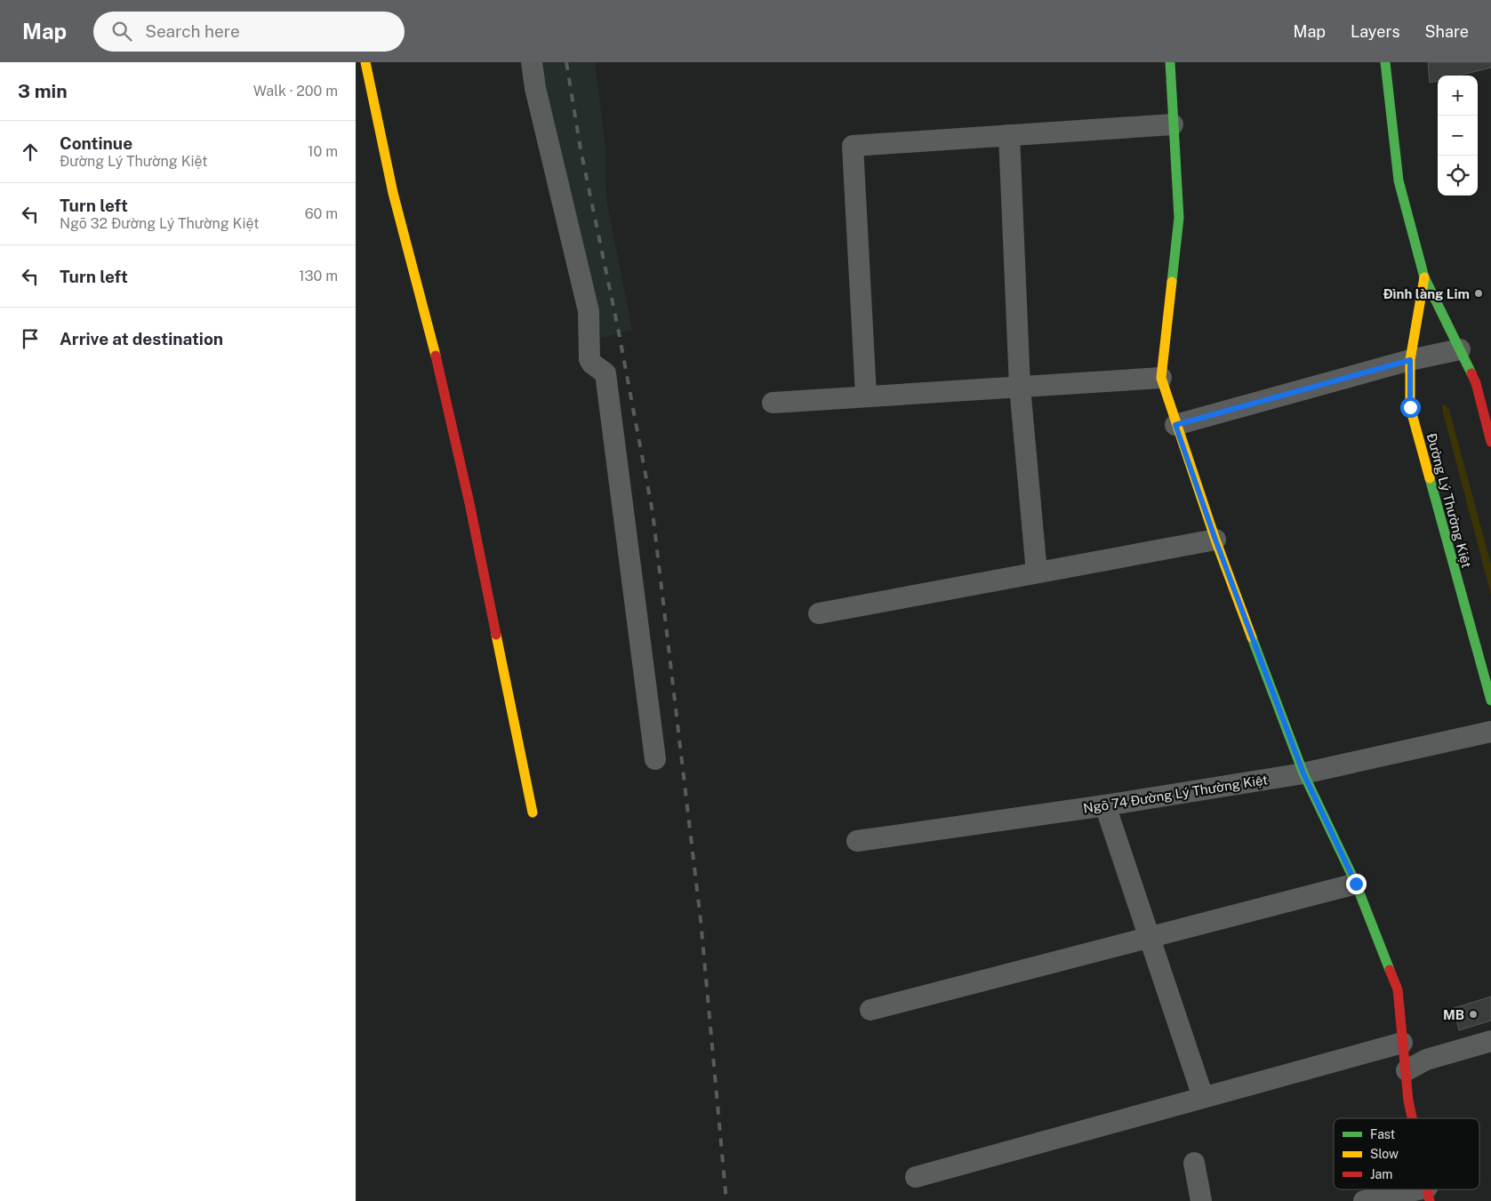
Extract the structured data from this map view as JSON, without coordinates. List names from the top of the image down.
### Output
{
  "streets": {
    "street": ["Đường Lý Thường Kiệt", "Ngõ 74 Đường Lý Thường Kiệt"]
  },
  "places": ["Đình làng Lim", "MB"],
  "legend": ["Fast", "Slow", "Jam"],
  "page": {
    "header": "Map",
    "search": "Search here",
    "nav": ["Map", "Layers", "Share"],
    "heading": ["3 min", "Walk · 200 m"],
    "map_buttons": ["+", "−"],
    "list": [
      ["Continue", "Đường Lý Thường Kiệt", "10 m"],
      ["Turn left", "Ngõ 32 Đường Lý Thường Kiệt", "60 m"],
      ["Turn left", "130 m"],
      "Arrive at destination"
    ]
  }
}
